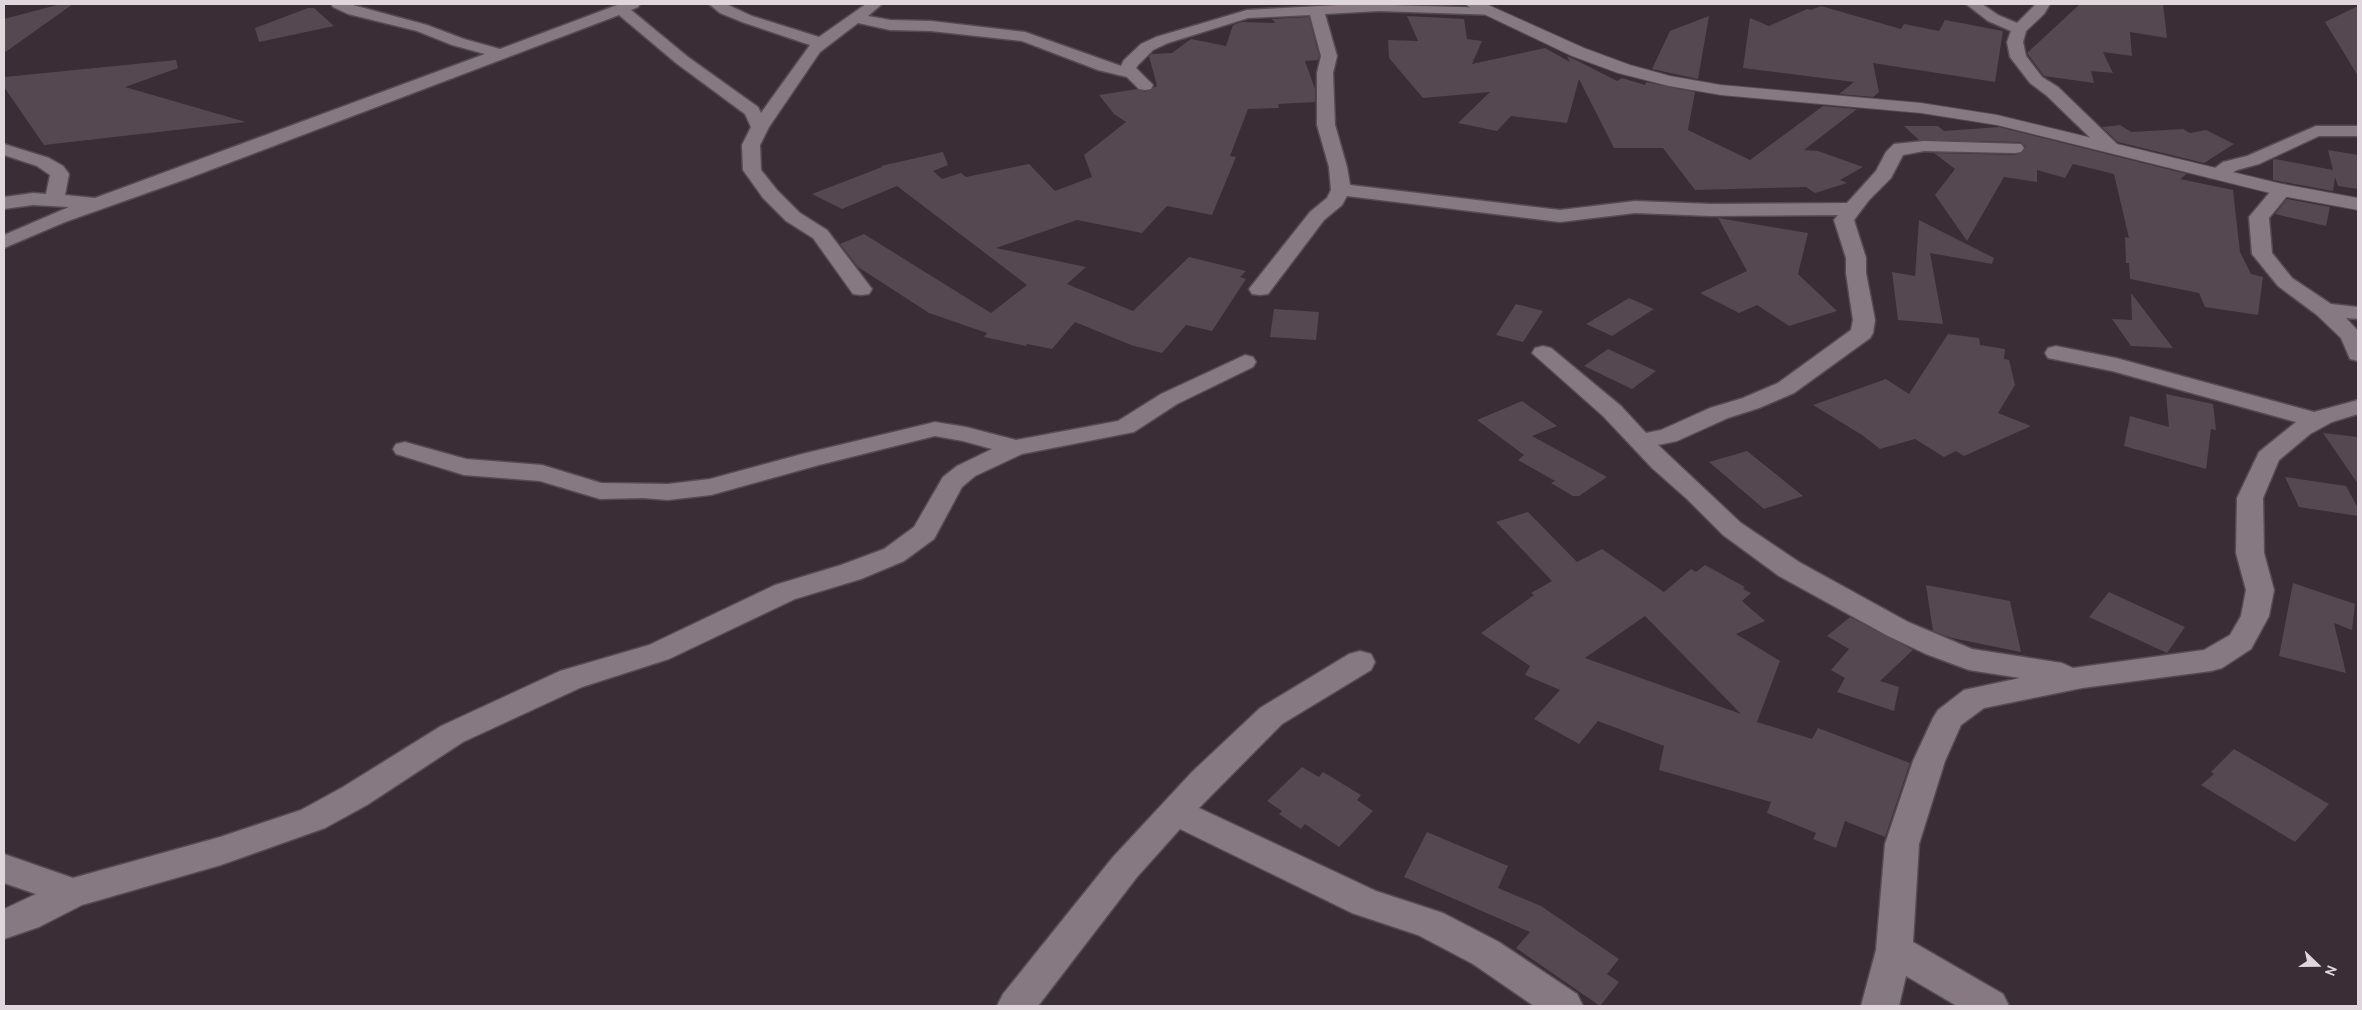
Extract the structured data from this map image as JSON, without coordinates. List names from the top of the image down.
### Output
{
  "north": "right"
}
